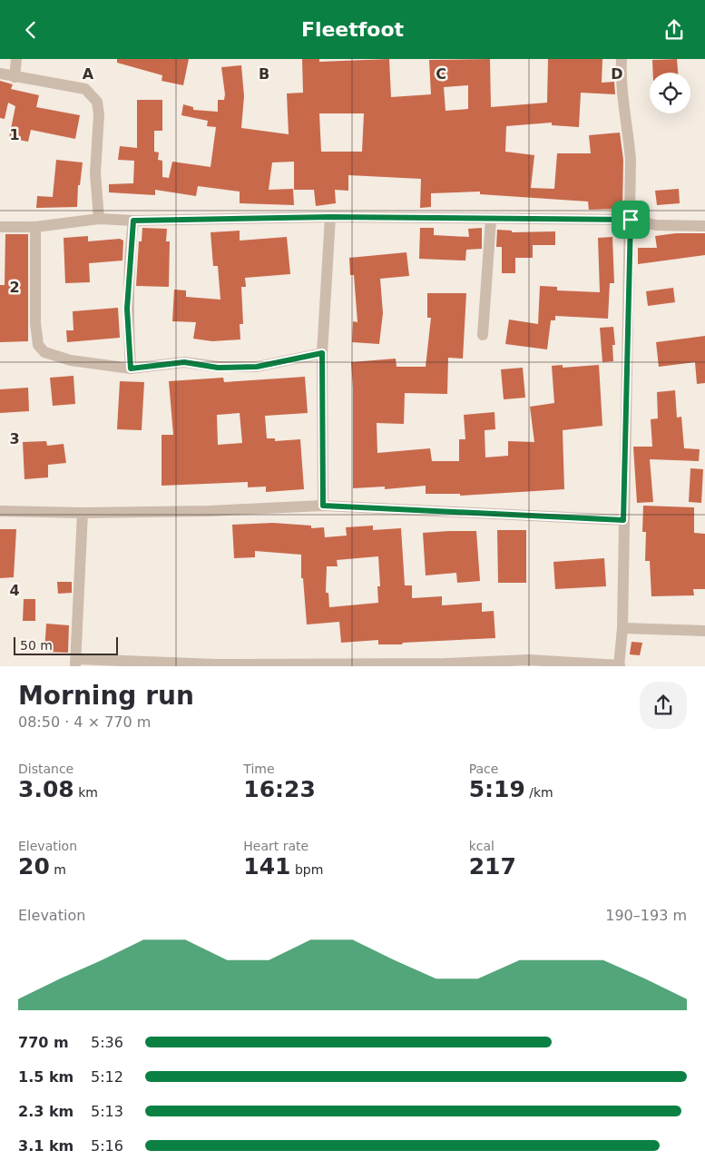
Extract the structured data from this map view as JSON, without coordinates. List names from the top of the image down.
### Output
{
  "scale_bar": "50 m",
  "page": {
    "header": "Fleetfoot",
    "scale": "50 m",
    "heading": ["Morning run", "08:50 · 4 × 770 m"],
    "stats": [
      ["Distance", "3.08 km"],
      ["Time", "16:23"],
      ["Pace", "5:19 /km"],
      ["Elevation", "20 m"],
      ["Heart rate", "141 bpm"],
      ["kcal", "217"]
    ],
    "chart": ["Elevation", "190–193 m"],
    "list": [
      {
        "name": "770 m",
        "note": "5:36"
      },
      {
        "name": "1.5 km",
        "note": "5:12"
      },
      {
        "name": "2.3 km",
        "note": "5:13"
      },
      {
        "name": "3.1 km",
        "note": "5:16"
      }
    ]
  },
  "grid": {
    "columns": [
      "A",
      "B",
      "C",
      "D"
    ],
    "rows": [
      "1",
      "2",
      "3",
      "4"
    ]
  }
}
